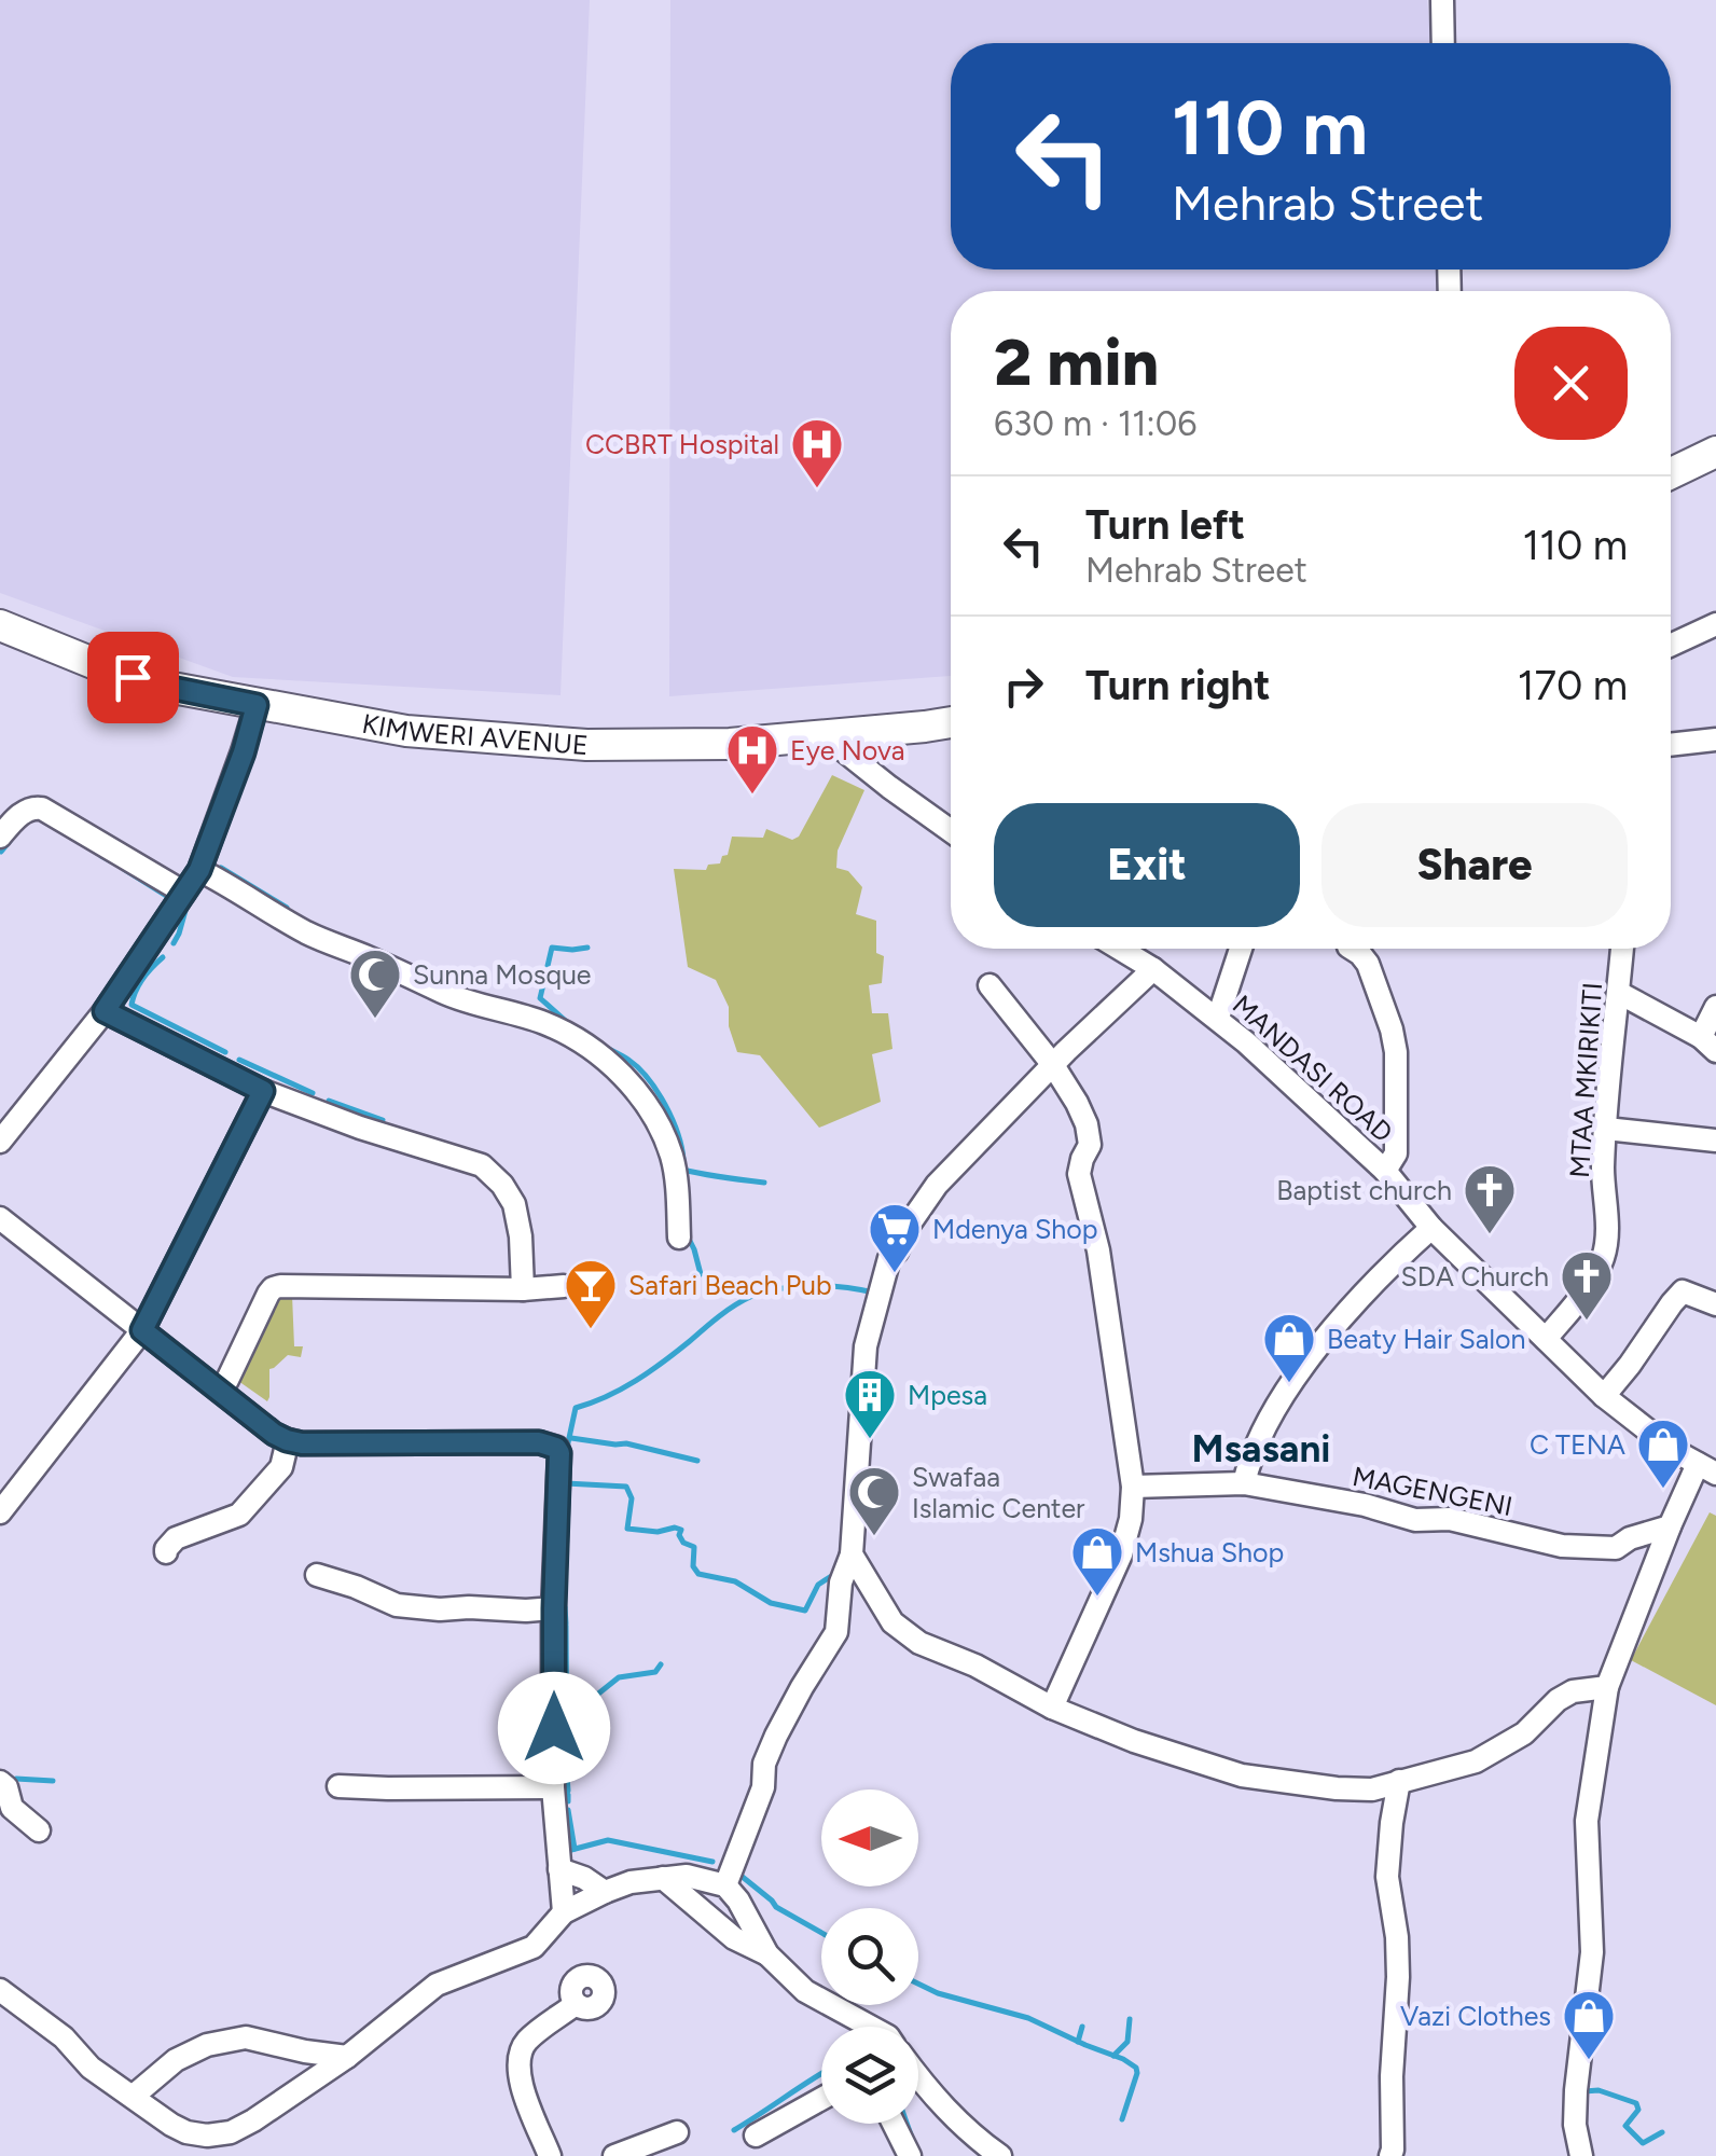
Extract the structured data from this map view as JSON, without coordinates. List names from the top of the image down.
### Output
{
  "streets": {
    "street": [
      "KIMWERI AVENUE",
      "MANDASI ROAD",
      "MTAA MKIRIKITI",
      "MAGENGENI"
    ]
  },
  "crossings": [
    ["MANDASI ROAD", "MTAA MKIRIKITI"]
  ],
  "districts": ["Msasani"],
  "places": {
    "hospital": ["CCBRT Hospital", "Eye Nova"],
    "mosque": ["Sunna Mosque", "Swafaa Islamic Center"],
    "church": ["Baptist church", "SDA Church"],
    "supermarket": ["Mdenya Shop"],
    "bar": ["Safari Beach Pub"],
    "shop": [
      "Beaty Hair Salon",
      "C TENA",
      "Mshua Shop",
      "Vazi Clothes"
    ],
    "building": ["Mpesa"]
  },
  "north": "left",
  "page": {
    "turn": ["110 m", "Mehrab Street"],
    "heading": ["2 min", "630 m · 11:06"],
    "list": [
      {
        "name": "Turn left",
        "note": "Mehrab Street",
        "value": "110 m"
      },
      {
        "name": "Turn right",
        "value": "170 m"
      }
    ],
    "buttons": ["Exit", "Share"]
  }
}
